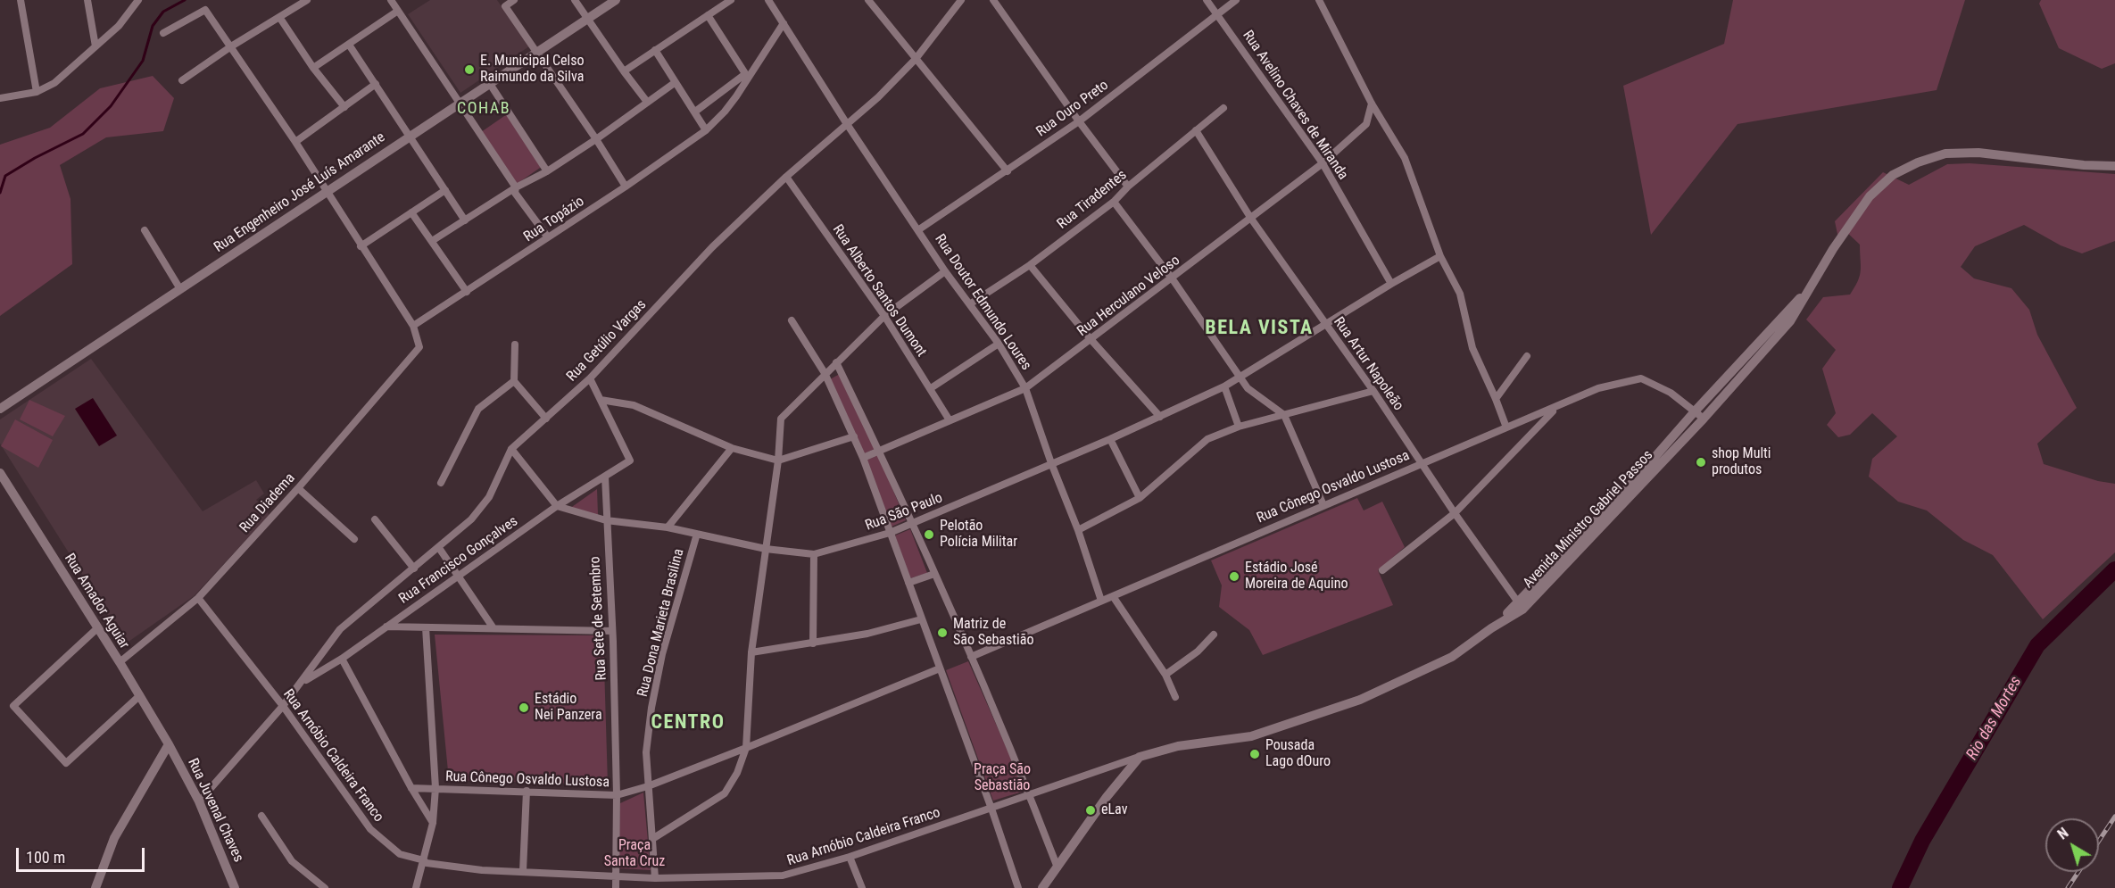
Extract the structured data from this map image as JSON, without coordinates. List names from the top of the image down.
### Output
{
  "streets": {
    "main road": [
      "Rua Engenheiro José Luís Amarante",
      "Avenida Ministro Gabriel Passos",
      "Rua Amador Aguiar",
      "Rua Juvenal Chaves"
    ],
    "street": [
      "Rua Avelino Chaves de Miranda",
      "Rua Ouro Preto",
      "Rua Tiradentes",
      "Rua Topázio",
      "Rua Alberto Santos Dumont",
      "Rua Herculano Veloso",
      "Rua Doutor Edmundo Loures",
      "Rua Getúlio Vargas",
      "Rua Artur Napoleão",
      "Rua Cônego Osvaldo Lustosa",
      "Rua Diadema",
      "Rua São Paulo",
      "Rua Francisco Gonçalves",
      "Rua Sete de Setembro",
      "Rua Dona Marieta Brasilina",
      "Rua Arnóbio Caldeira Franco"
    ]
  },
  "crossings": [
    ["Rua Avelino Chaves de Miranda", "Rua Ouro Preto"],
    ["Rua Avelino Chaves de Miranda", "Rua Herculano Veloso"],
    ["Rua Avelino Chaves de Miranda", "Rua São Paulo"],
    ["Rua Ouro Preto", "Rua Doutor Edmundo Loures"],
    ["Rua Tiradentes", "Rua Doutor Edmundo Loures"],
    ["Rua Tiradentes", "Rua Artur Napoleão"],
    ["Rua Topázio", "Rua Doutor Edmundo Loures"],
    ["Rua Topázio", "Rua Diadema"],
    ["Rua Alberto Santos Dumont", "Rua Herculano Veloso"],
    ["Rua Alberto Santos Dumont", "Rua Getúlio Vargas"],
    ["Rua Herculano Veloso", "Rua Doutor Edmundo Loures"],
    ["Rua Herculano Veloso", "Rua Artur Napoleão"],
    ["Rua Doutor Edmundo Loures", "Rua Getúlio Vargas"],
    ["Rua Doutor Edmundo Loures", "Rua Cônego Osvaldo Lustosa"],
    ["Rua Doutor Edmundo Loures", "Rua São Paulo"],
    ["Rua Getúlio Vargas", "Rua Francisco Gonçalves"],
    ["Rua Getúlio Vargas", "Rua Arnóbio Caldeira Franco"],
    ["Rua Getúlio Vargas", "Rua Juvenal Chaves"],
    ["Rua Artur Napoleão", "Rua Cônego Osvaldo Lustosa"],
    ["Rua Artur Napoleão", "Rua São Paulo"],
    ["Rua Artur Napoleão", "Avenida Ministro Gabriel Passos"],
    ["Rua Cônego Osvaldo Lustosa", "Avenida Ministro Gabriel Passos"],
    ["Rua Cônego Osvaldo Lustosa", "Rua Sete de Setembro"],
    ["Rua Cônego Osvaldo Lustosa", "Rua Dona Marieta Brasilina"],
    ["Rua Diadema", "Rua Amador Aguiar"],
    ["Rua Diadema", "Rua Arnóbio Caldeira Franco"],
    ["Rua São Paulo", "Rua Francisco Gonçalves"],
    ["Rua São Paulo", "Rua Sete de Setembro"],
    ["Rua São Paulo", "Rua Dona Marieta Brasilina"],
    ["Avenida Ministro Gabriel Passos", "Rua Arnóbio Caldeira Franco"],
    ["Rua Francisco Gonçalves", "Rua Sete de Setembro"],
    ["Rua Amador Aguiar", "Rua Juvenal Chaves"],
    ["Rua Sete de Setembro", "Rua Arnóbio Caldeira Franco"],
    ["Rua Dona Marieta Brasilina", "Rua Arnóbio Caldeira Franco"]
  ],
  "districts": ["COHAB", "BELA VISTA", "CENTRO"],
  "water": ["Rio das Mortes"],
  "parks": ["Praça São Sebastião", "Praça Santa Cruz"],
  "places": [
    "E. Municipal Celso Raimundo da Silva",
    "shop Multi produtos",
    "Pelotão Polícia Militar",
    "Estádio José Moreira de Aquino",
    "Matriz de São Sebastião",
    "Estádio Nei Panzera",
    "Pousada Lago dOuro",
    "eLav"
  ],
  "scale_bar": "100 m",
  "north": "top left"
}
